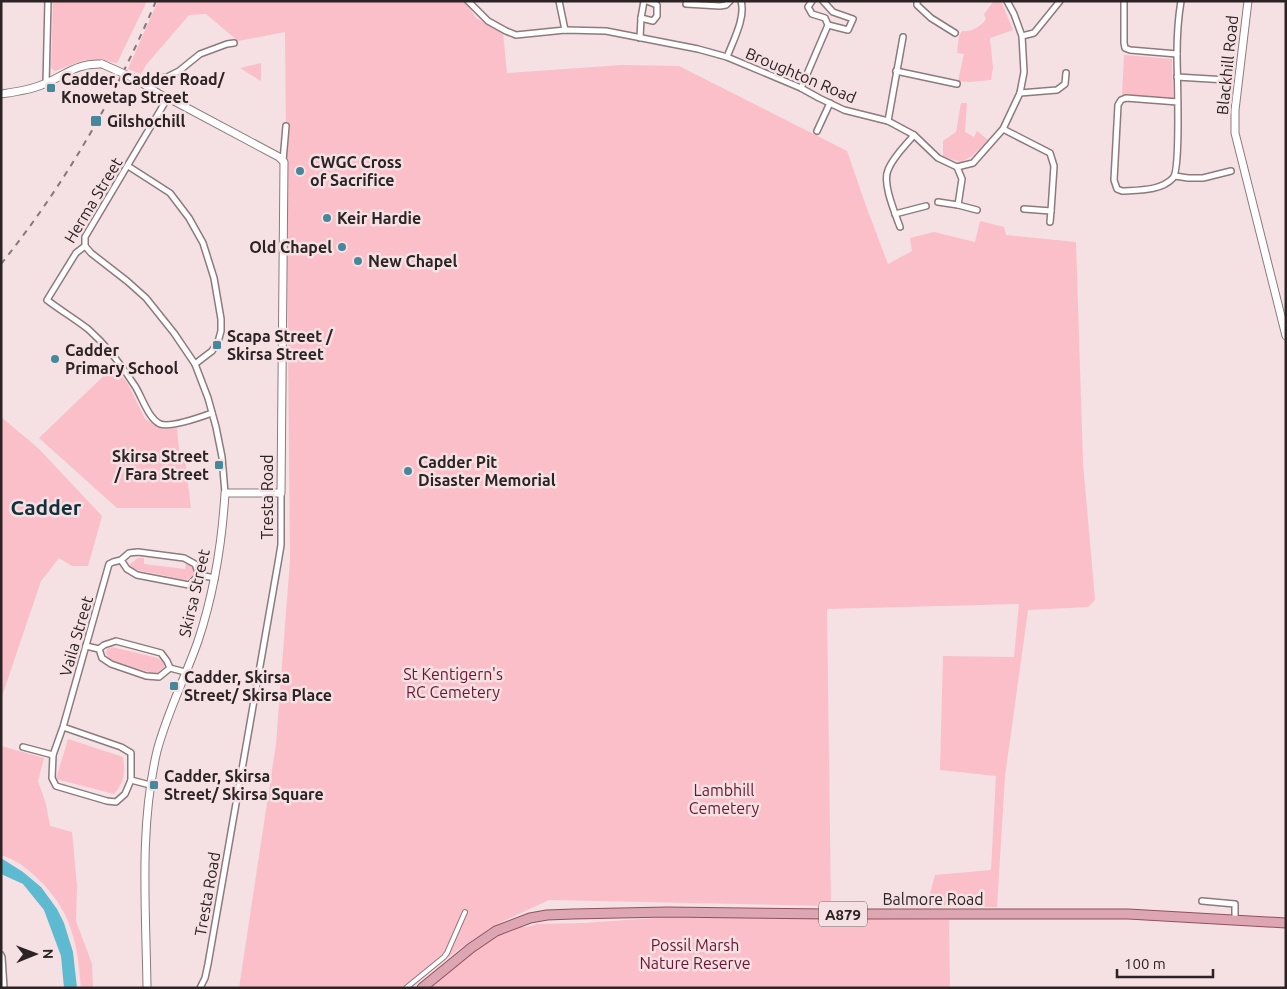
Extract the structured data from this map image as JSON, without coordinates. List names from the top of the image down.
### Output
{
  "streets": {
    "main road": ["Balmore Road", "A879"],
    "street": [
      "Blackhill Road",
      "Broughton Road",
      "Herma Street",
      "Tresta Road",
      "Skirsa Street",
      "Vaila Street"
    ]
  },
  "crossings": [
    ["Herma Street", "Skirsa Street"]
  ],
  "districts": ["Cadder"],
  "parks": ["St Kentigern's RC Cemetery", "Lambhill Cemetery", "Possil Marsh Nature Reserve"],
  "places": {
    "transit": [
      "Cadder, Cadder Road/ Knowetap Street",
      "Gilshochill",
      "Scapa Street / Skirsa Street",
      "Skirsa Street / Fara Street",
      "Cadder, Skirsa Street/ Skirsa Place",
      "Cadder, Skirsa Street/ Skirsa Square"
    ],
    "other": [
      "CWGC Cross of Sacrifice",
      "Keir Hardie",
      "Old Chapel",
      "New Chapel",
      "Cadder Primary School",
      "Cadder Pit Disaster Memorial"
    ]
  },
  "scale_bar": "100 m",
  "north": "right"
}
